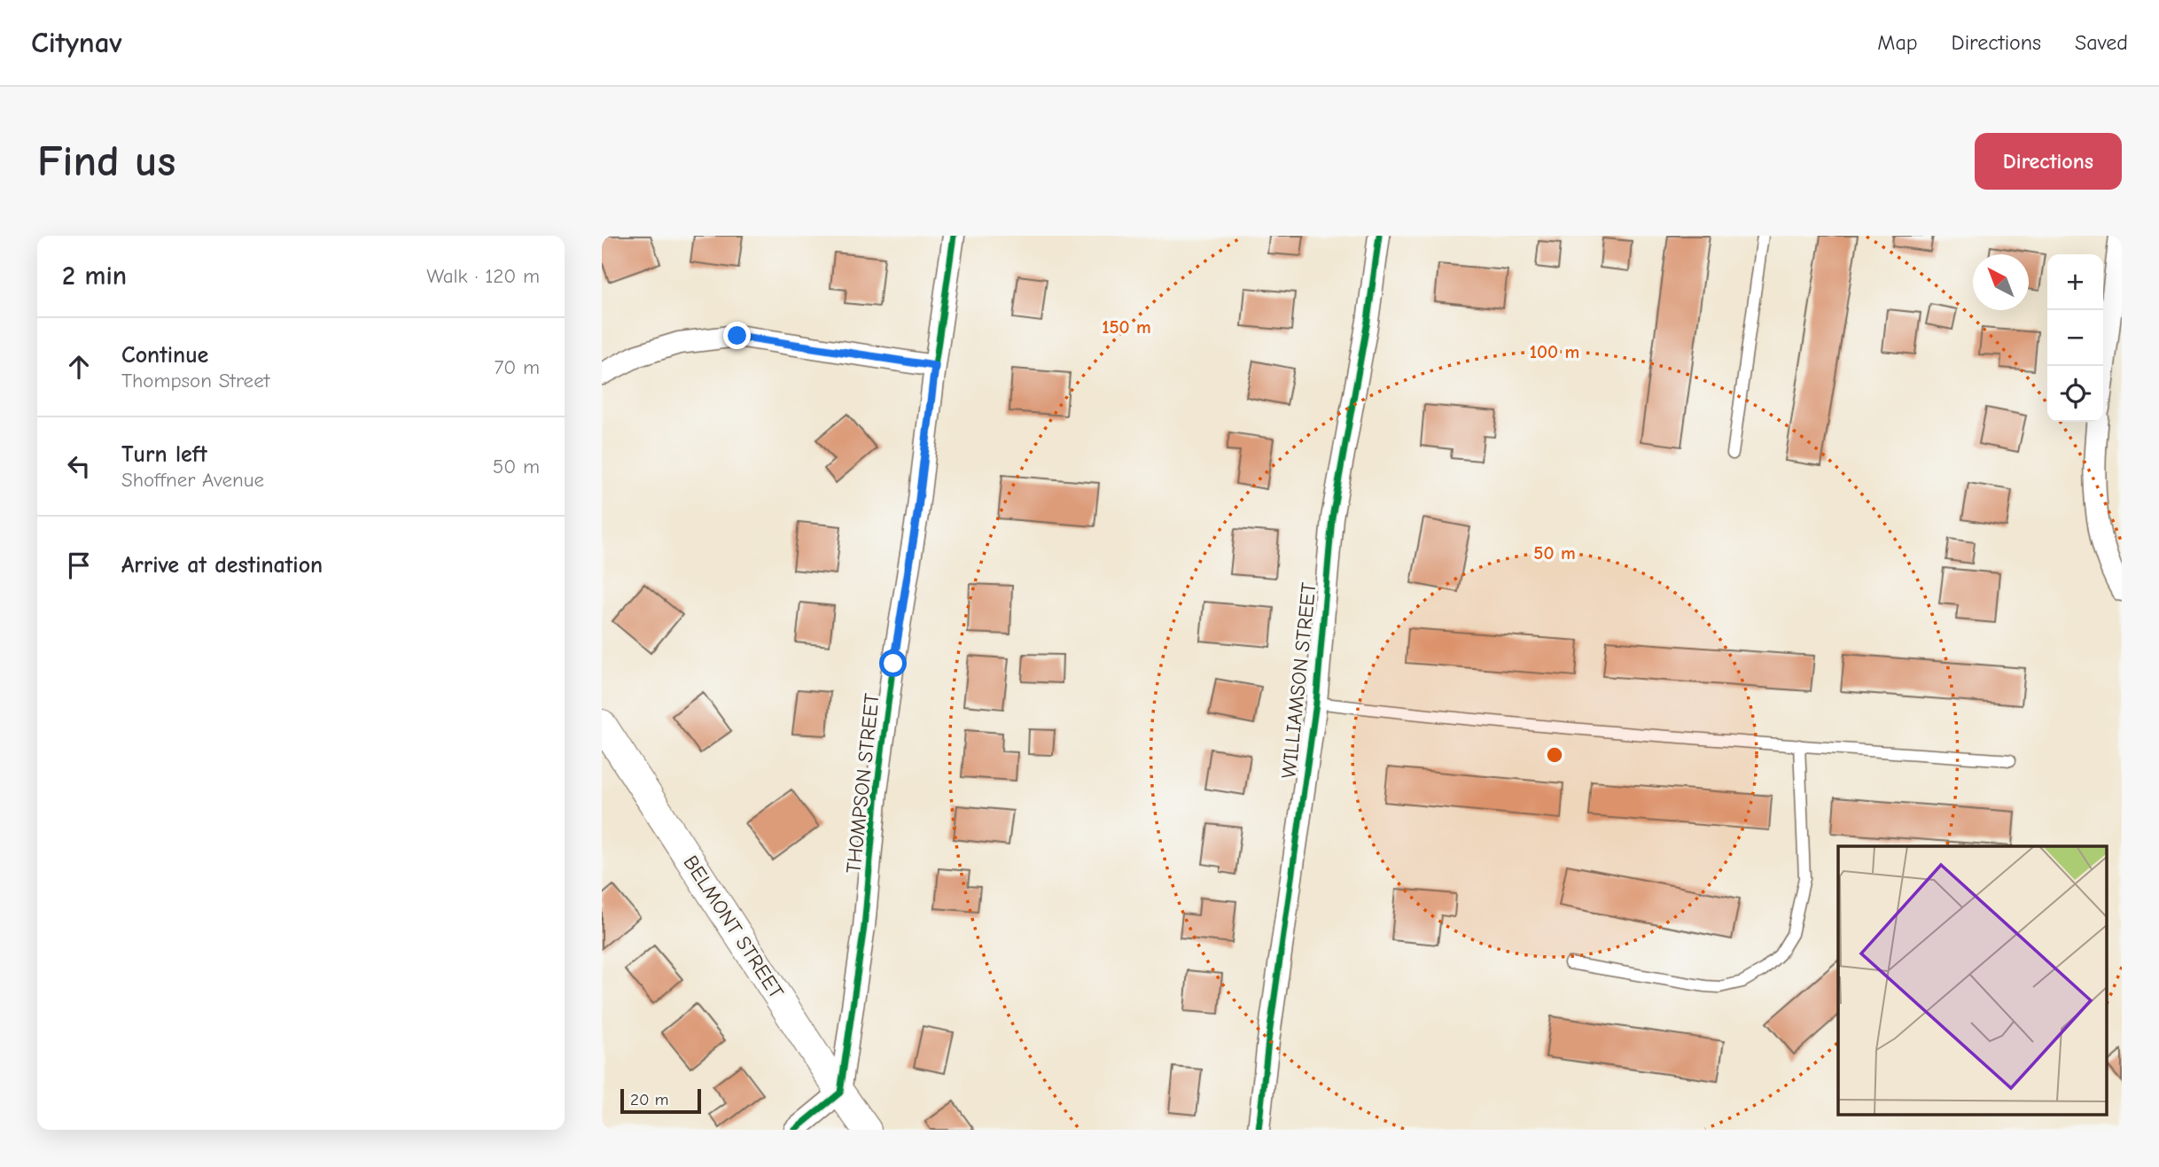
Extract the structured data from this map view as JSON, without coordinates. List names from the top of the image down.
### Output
{
  "streets": {
    "street": ["WILLIAMSON STREET", "THOMPSON STREET", "BELMONT STREET"]
  },
  "crossings": [
    ["THOMPSON STREET", "BELMONT STREET"]
  ],
  "scale_bar": "20 m",
  "north": "top left",
  "page": {
    "header": "Citynav",
    "nav": ["Map", "Directions", "Saved"],
    "buttons": "Directions",
    "title": "Find us",
    "heading": ["2 min", "Walk · 120 m"],
    "map_buttons": ["+", "−"],
    "list": [
      ["Continue", "Thompson Street", "70 m"],
      ["Turn left", "Shoffner Avenue", "50 m"],
      "Arrive at destination"
    ],
    "scale": "20 m"
  },
  "rings": ["150 m", "100 m", "50 m"]
}
